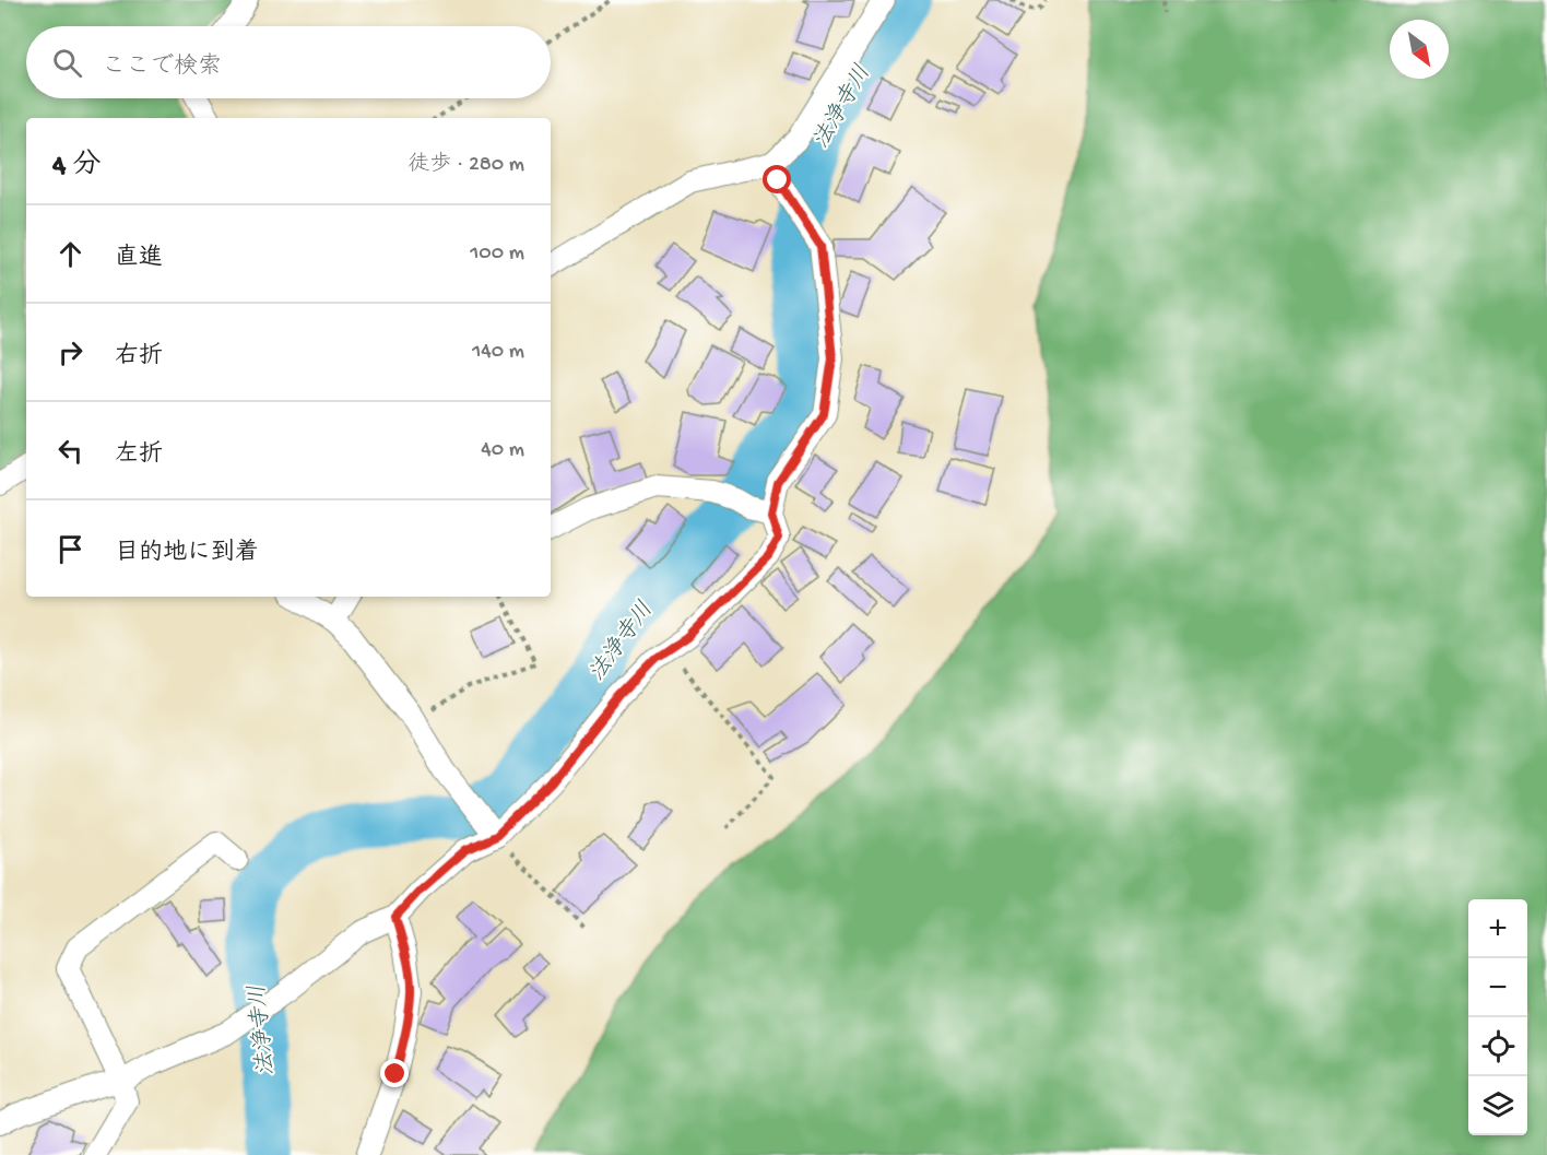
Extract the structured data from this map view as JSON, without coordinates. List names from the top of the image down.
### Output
{
  "water": ["法浄寺川"],
  "north": "bottom right",
  "page": {
    "search": "ここで検索",
    "heading": ["4 分", "徒歩 · 280 m"],
    "list": [
      ["直進", "100 m"],
      ["右折", "140 m"],
      ["左折", "40 m"],
      "目的地に到着"
    ],
    "map_buttons": ["+", "−"]
  }
}
